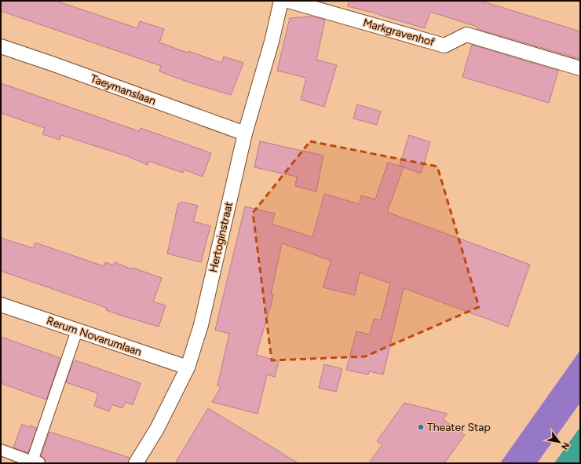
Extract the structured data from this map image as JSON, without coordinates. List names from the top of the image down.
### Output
{
  "streets": {
    "street": [
      "Markgravenhof",
      "Taeymanslaan",
      "Hertoginstraat",
      "Rerum Novarumlaan"
    ]
  },
  "crossings": [
    ["Taeymanslaan", "Hertoginstraat"],
    ["Hertoginstraat", "Rerum Novarumlaan"]
  ],
  "places": ["Theater Stap"],
  "north": "bottom right"
}
